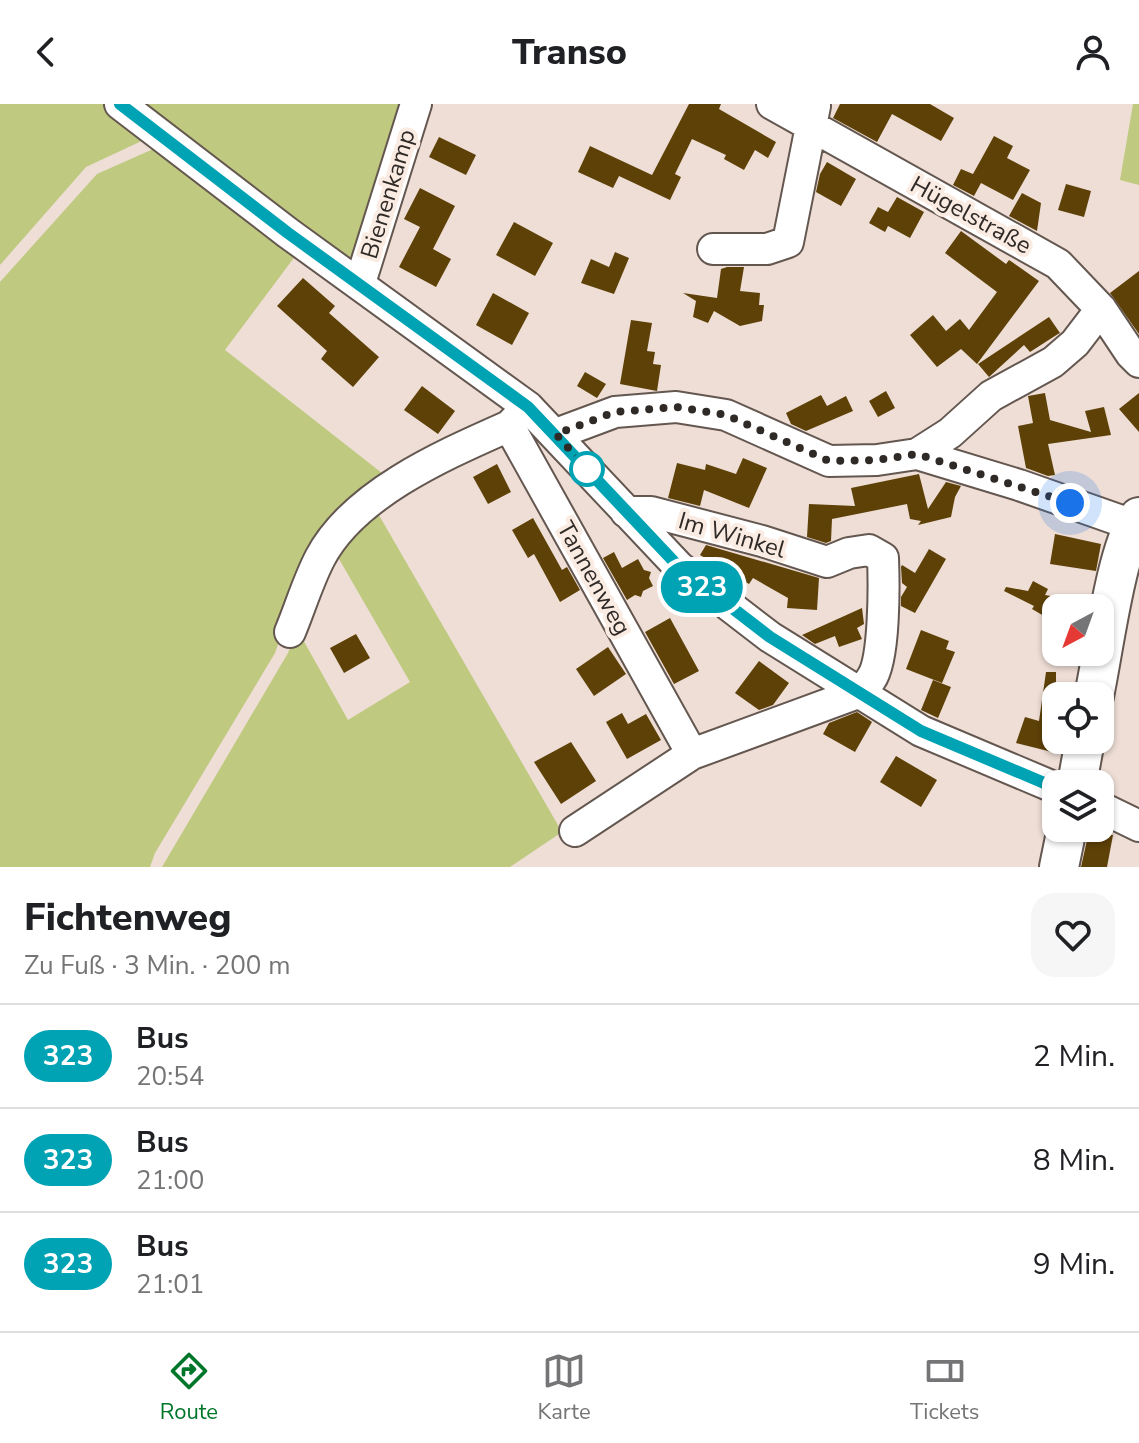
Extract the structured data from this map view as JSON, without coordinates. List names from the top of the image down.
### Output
{
  "streets": {
    "street": [
      "Bienenkamp",
      "Hügelstraße",
      "Im Winkel",
      "Tannenweg"
    ]
  },
  "lines": ["bus line 323"],
  "north": "bottom left",
  "page": {
    "header": "Transo",
    "on_map": "323",
    "heading": ["Fichtenweg", "Zu Fuß · 3 Min. · 200 m"],
    "list": [
      {
        "mark": "323",
        "name": "Bus",
        "note": "20:54",
        "value": "2 Min."
      },
      {
        "mark": "323",
        "name": "Bus",
        "note": "21:00",
        "value": "8 Min."
      },
      {
        "mark": "323",
        "name": "Bus",
        "note": "21:01",
        "value": "9 Min."
      }
    ],
    "tabs": ["Route", "Karte", "Tickets"]
  }
}
